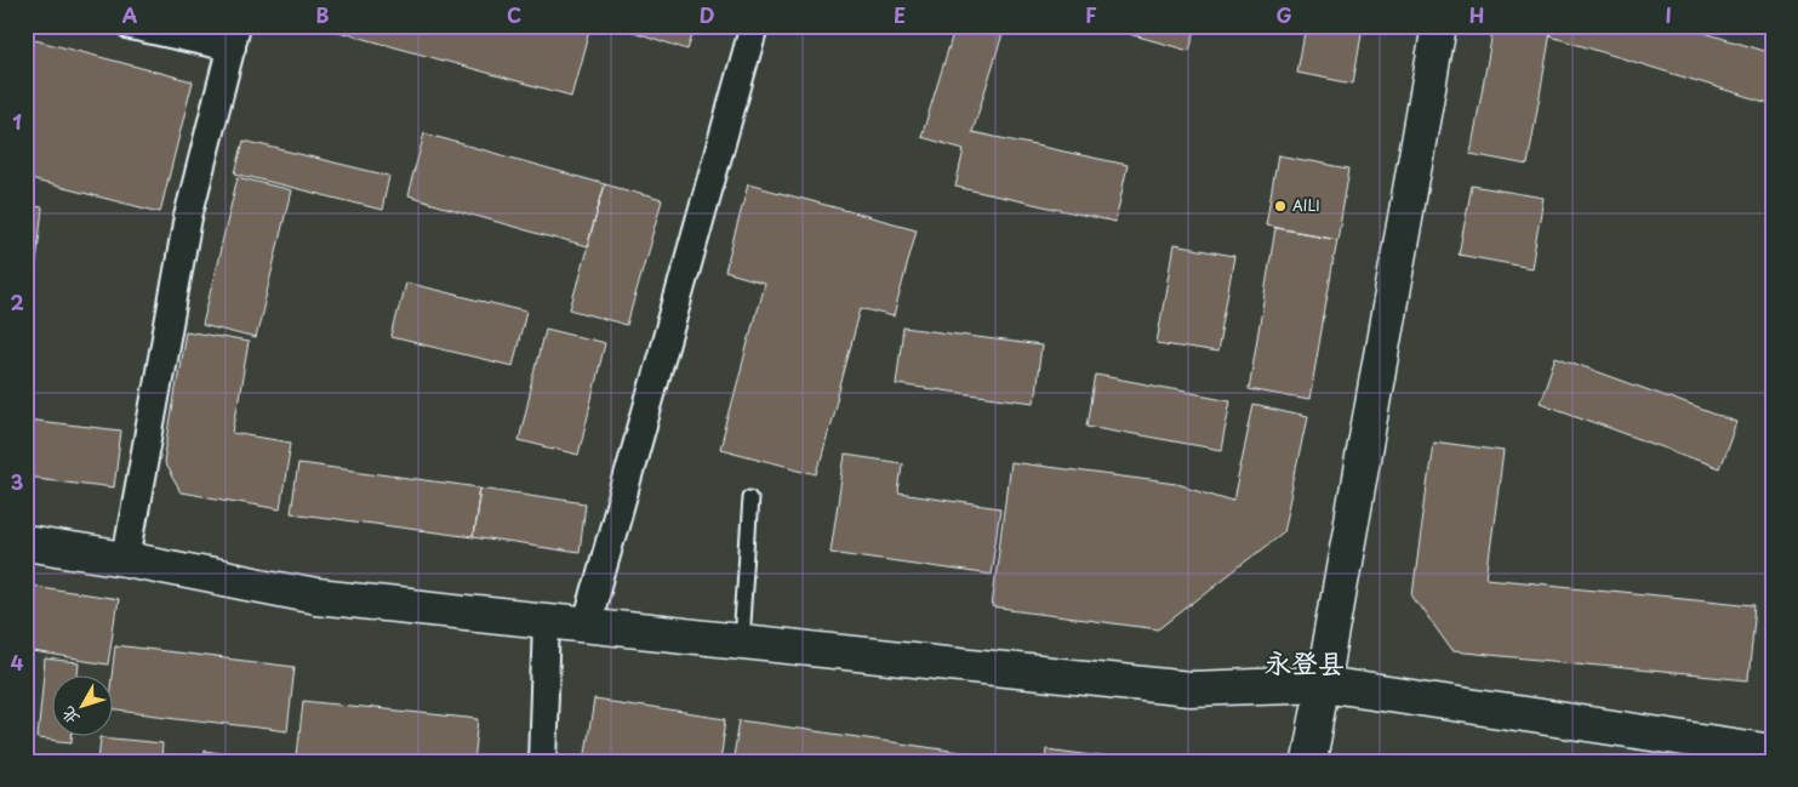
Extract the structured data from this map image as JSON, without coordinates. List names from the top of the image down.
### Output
{
  "districts": ["永登县"],
  "places": ["AILI"],
  "north": "bottom left",
  "grid": {
    "columns": [
      "A",
      "B",
      "C",
      "D",
      "E",
      "F",
      "G",
      "H",
      "I"
    ],
    "rows": [
      "1",
      "2",
      "3",
      "4"
    ]
  }
}
